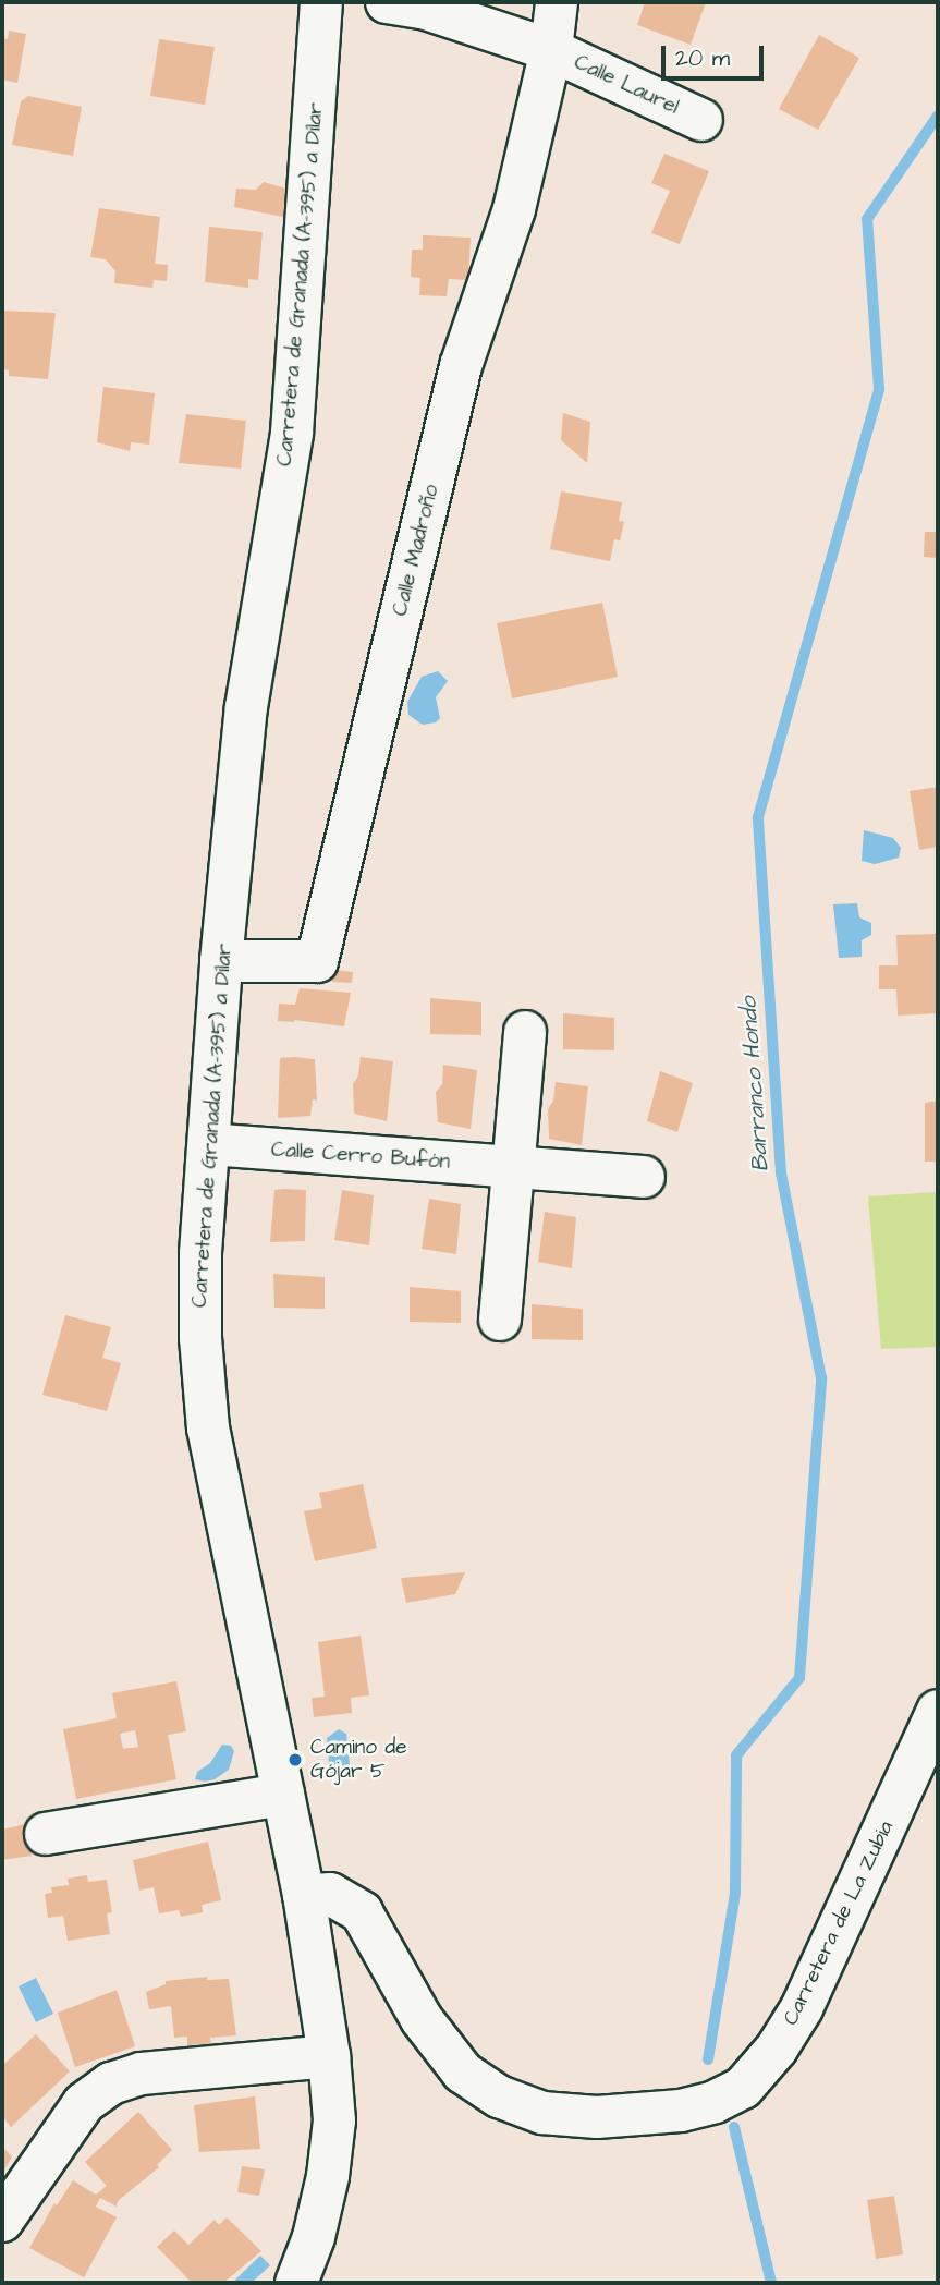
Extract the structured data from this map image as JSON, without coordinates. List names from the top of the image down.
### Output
{
  "streets": {
    "street": [
      "Calle Laurel",
      "Carretera de Granada (A-395) a Dílar",
      "Calle Madroño",
      "Calle Cerro Bufón",
      "Carretera de La Zubia"
    ]
  },
  "crossings": [
    ["Calle Laurel", "Calle Madroño"],
    ["Carretera de Granada (A-395) a Dílar", "Calle Madroño"],
    ["Carretera de Granada (A-395) a Dílar", "Calle Cerro Bufón"],
    ["Carretera de Granada (A-395) a Dílar", "Carretera de La Zubia"]
  ],
  "water": ["Barranco Hondo"],
  "places": ["Camino de Gójar 5"],
  "scale_bar": "20 m"
}
